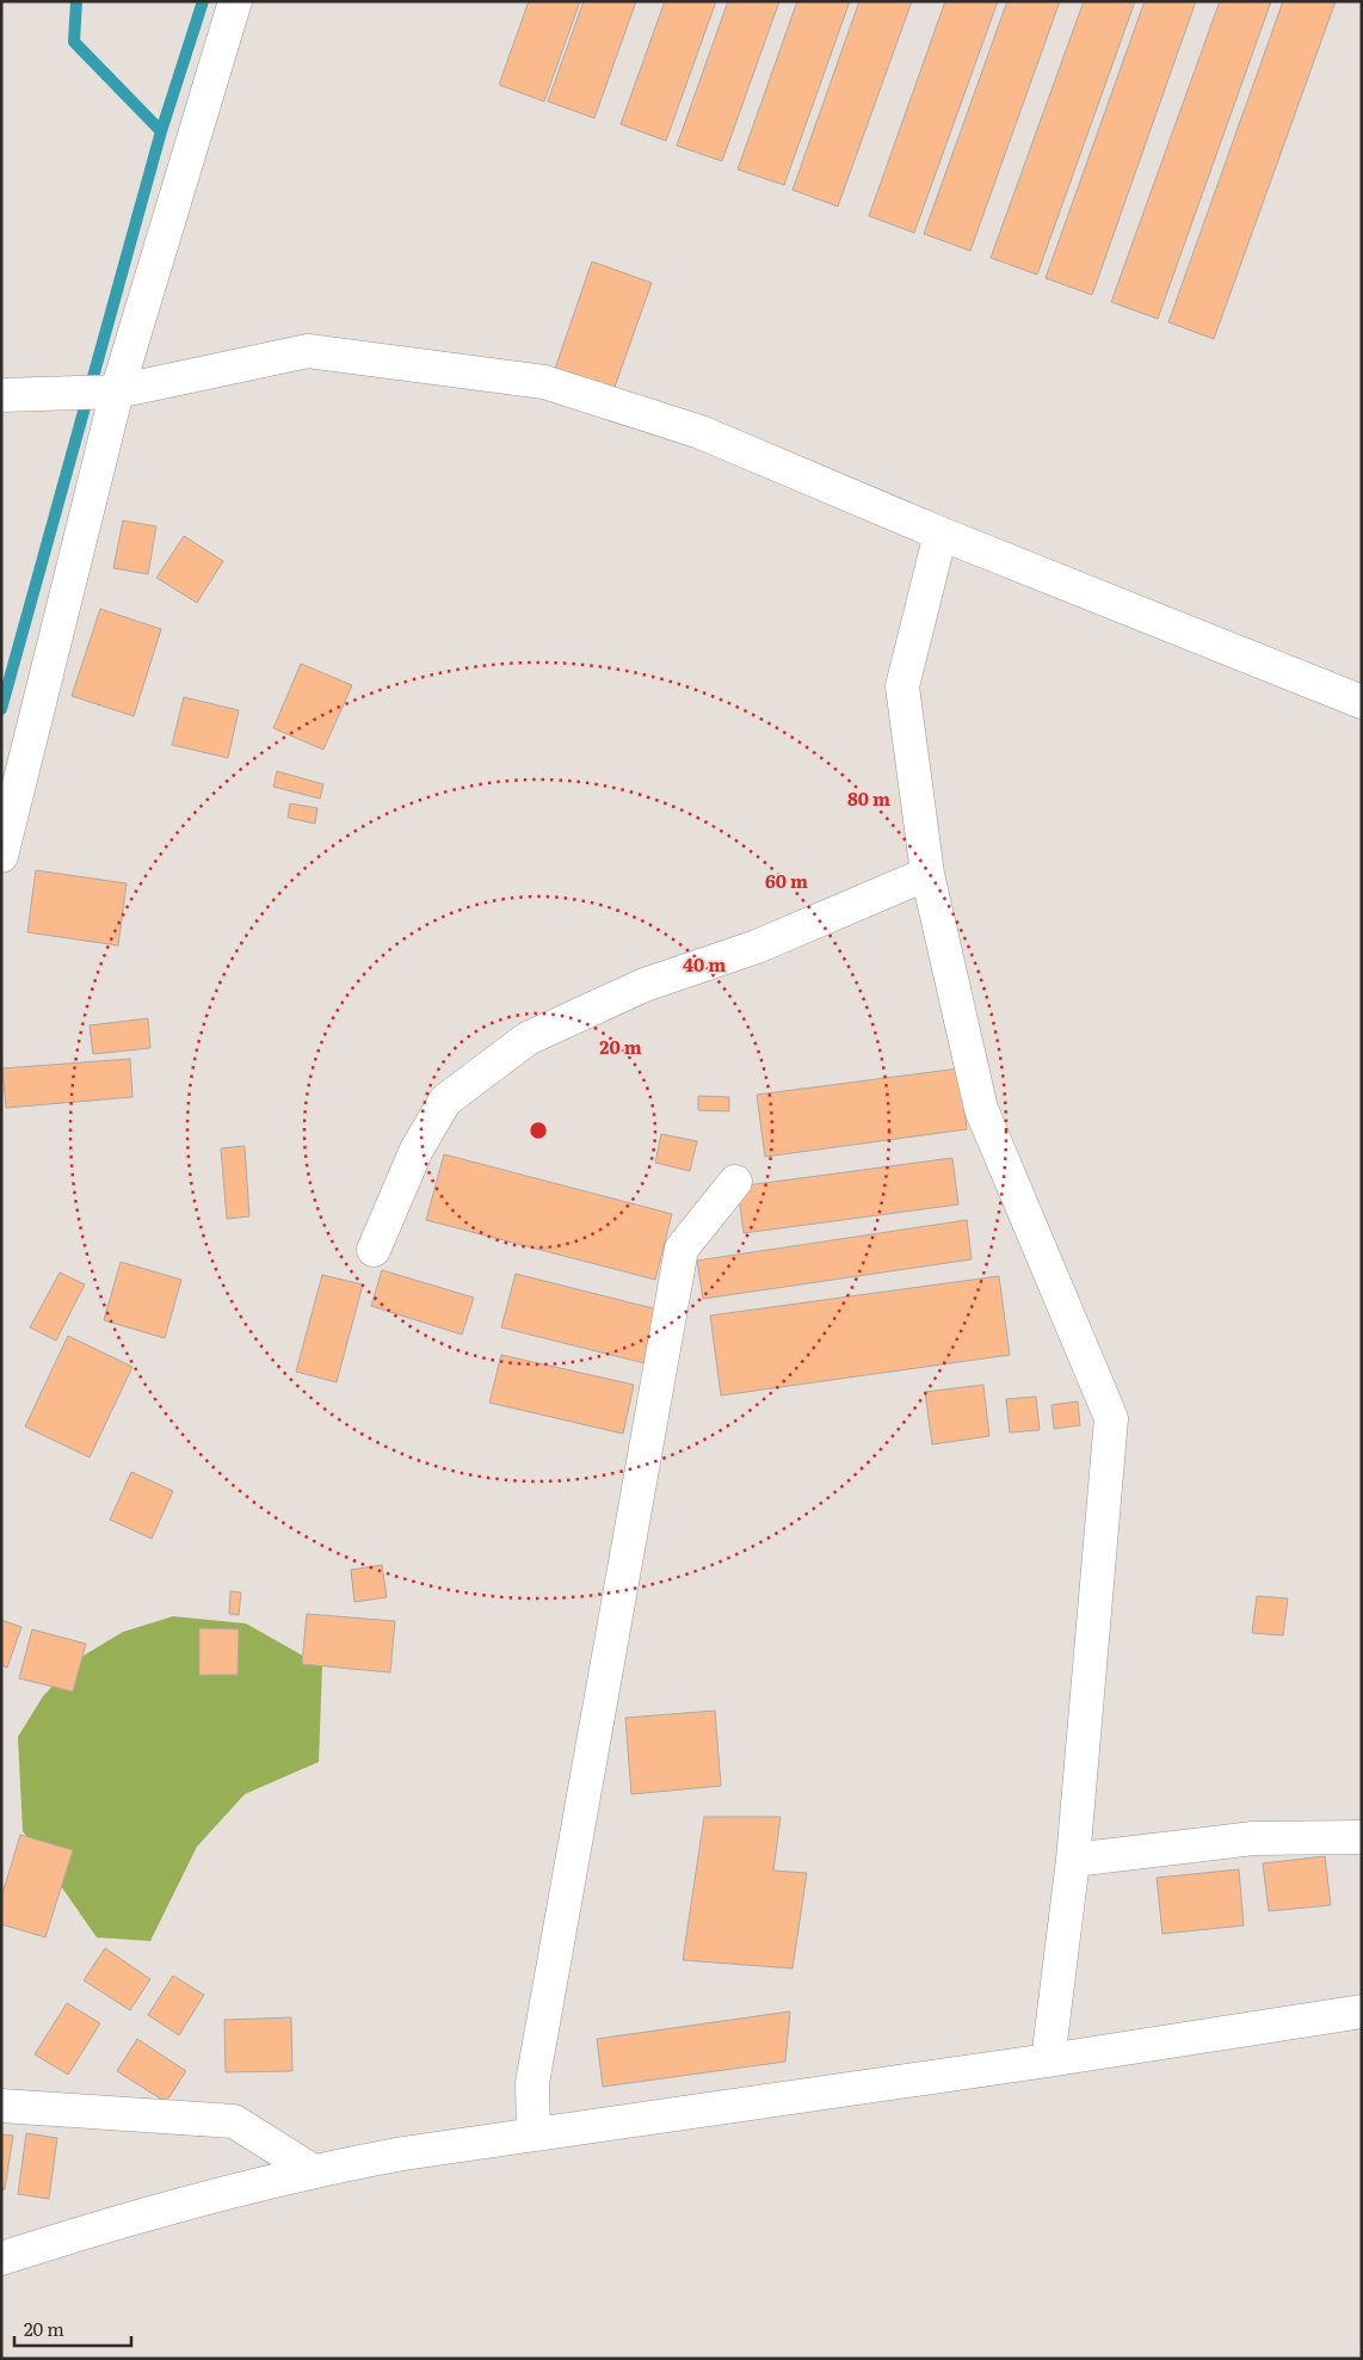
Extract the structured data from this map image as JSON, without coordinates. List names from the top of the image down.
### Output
{
  "scale_bar": "20 m",
  "rings": [
    "80 m",
    "60 m",
    "40 m",
    "20 m"
  ]
}
